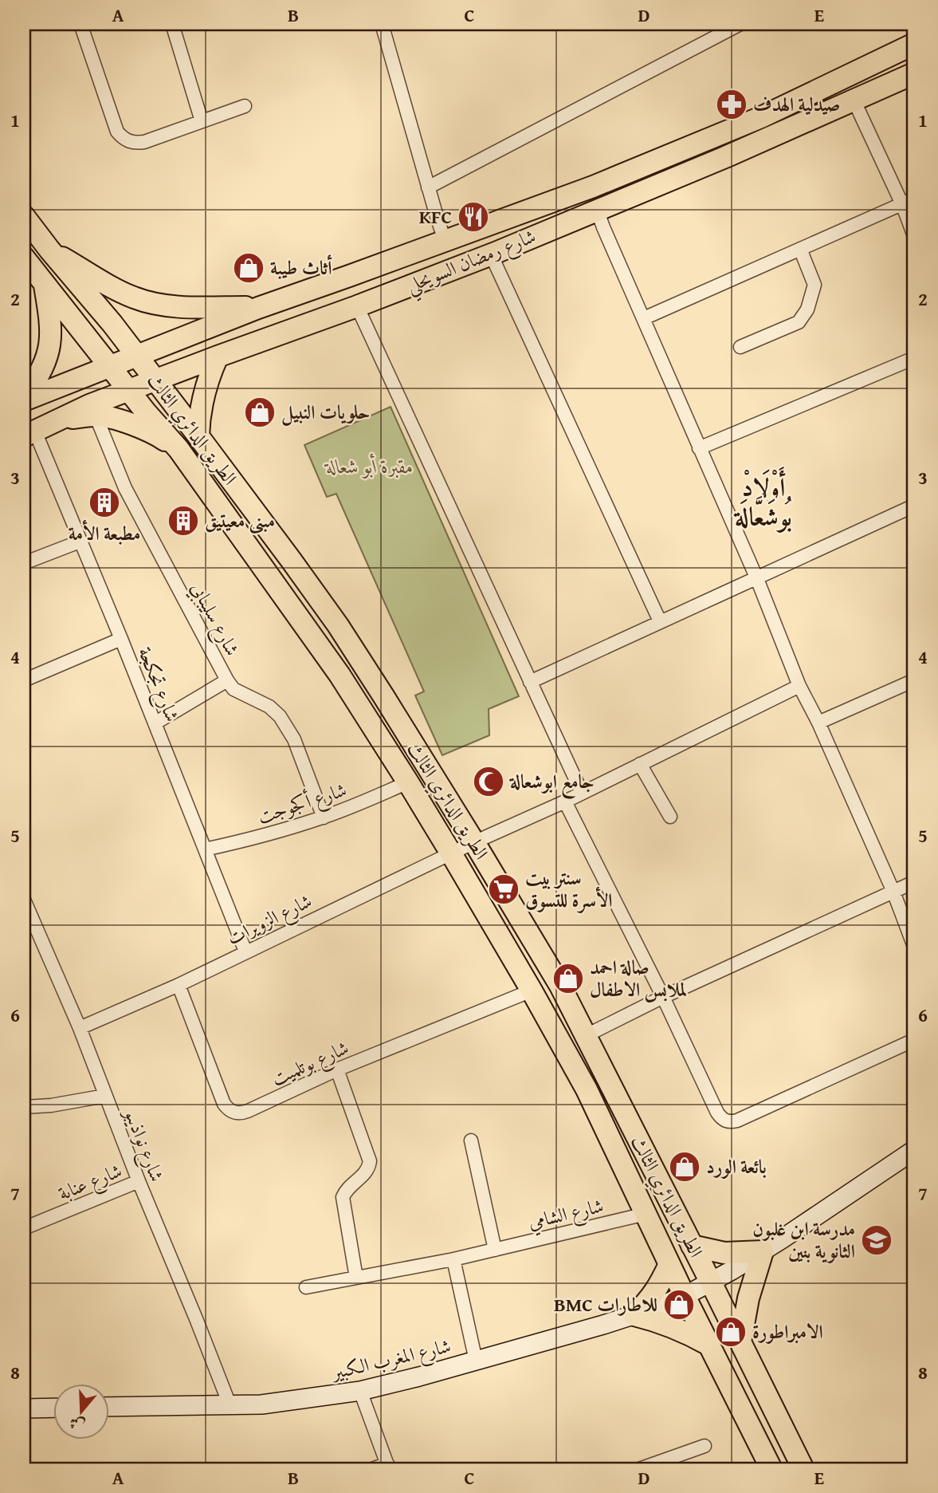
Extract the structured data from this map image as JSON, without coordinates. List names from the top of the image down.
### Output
{
  "streets": {
    "main road": ["شارع رمضان السويحلي", "الطريق الدائري الثالث"],
    "street": [
      "شارع سليبابي",
      "شارع تجكجة",
      "شارع أكجوجت",
      "شارع الزويرات",
      "شارع بوتلميت",
      "شارع نواذيبو",
      "شارع عنابة",
      "شارع الشامي",
      "شارع المغرب الكبير"
    ]
  },
  "crossings": [
    ["شارع رمضان السويحلي", "الطريق الدائري الثالث"],
    ["شارع رمضان السويحلي", "شارع تجكجة"],
    ["الطريق الدائري الثالث", "شارع أكجوجت"],
    ["الطريق الدائري الثالث", "شارع الزويرات"],
    ["الطريق الدائري الثالث", "شارع بوتلميت"],
    ["الطريق الدائري الثالث", "شارع الشامي"],
    ["الطريق الدائري الثالث", "شارع المغرب الكبير"],
    ["شارع سليبابي", "شارع أكجوجت"],
    ["شارع تجكجة", "شارع أكجوجت"],
    ["شارع تجكجة", "شارع الزويرات"],
    ["شارع الزويرات", "شارع بوتلميت"],
    ["شارع الزويرات", "شارع نواذيبو"],
    ["شارع نواذيبو", "شارع عنابة"],
    ["شارع نواذيبو", "شارع المغرب الكبير"]
  ],
  "districts": ["أَوْلَادْ بُوشَعَّالَة"],
  "parks": ["مقبرة أبو شعالة"],
  "places": {
    "pharmacy": ["صيدلية الهدف"],
    "restaurant": ["KFC"],
    "shop": [
      "أثاث طيبة",
      "حلويات النبيل",
      "صالة احمد لملابس الاطفال",
      "بائعة الورد",
      "BMC للاطارات",
      "الامبراطورة"
    ],
    "building": ["مطبعة الأمة", "مبنى معيتيق"],
    "mosque": ["جامع ابوشعالة"],
    "supermarket": ["سنتر بيت الأسرة للتسوق"],
    "school or university": ["مدرسة ابن غلبون الثانوية بنين"]
  },
  "north": "bottom",
  "grid": {
    "columns": [
      "A",
      "B",
      "C",
      "D",
      "E"
    ],
    "rows": [
      "1",
      "2",
      "3",
      "4",
      "5",
      "6",
      "7",
      "8"
    ]
  }
}
